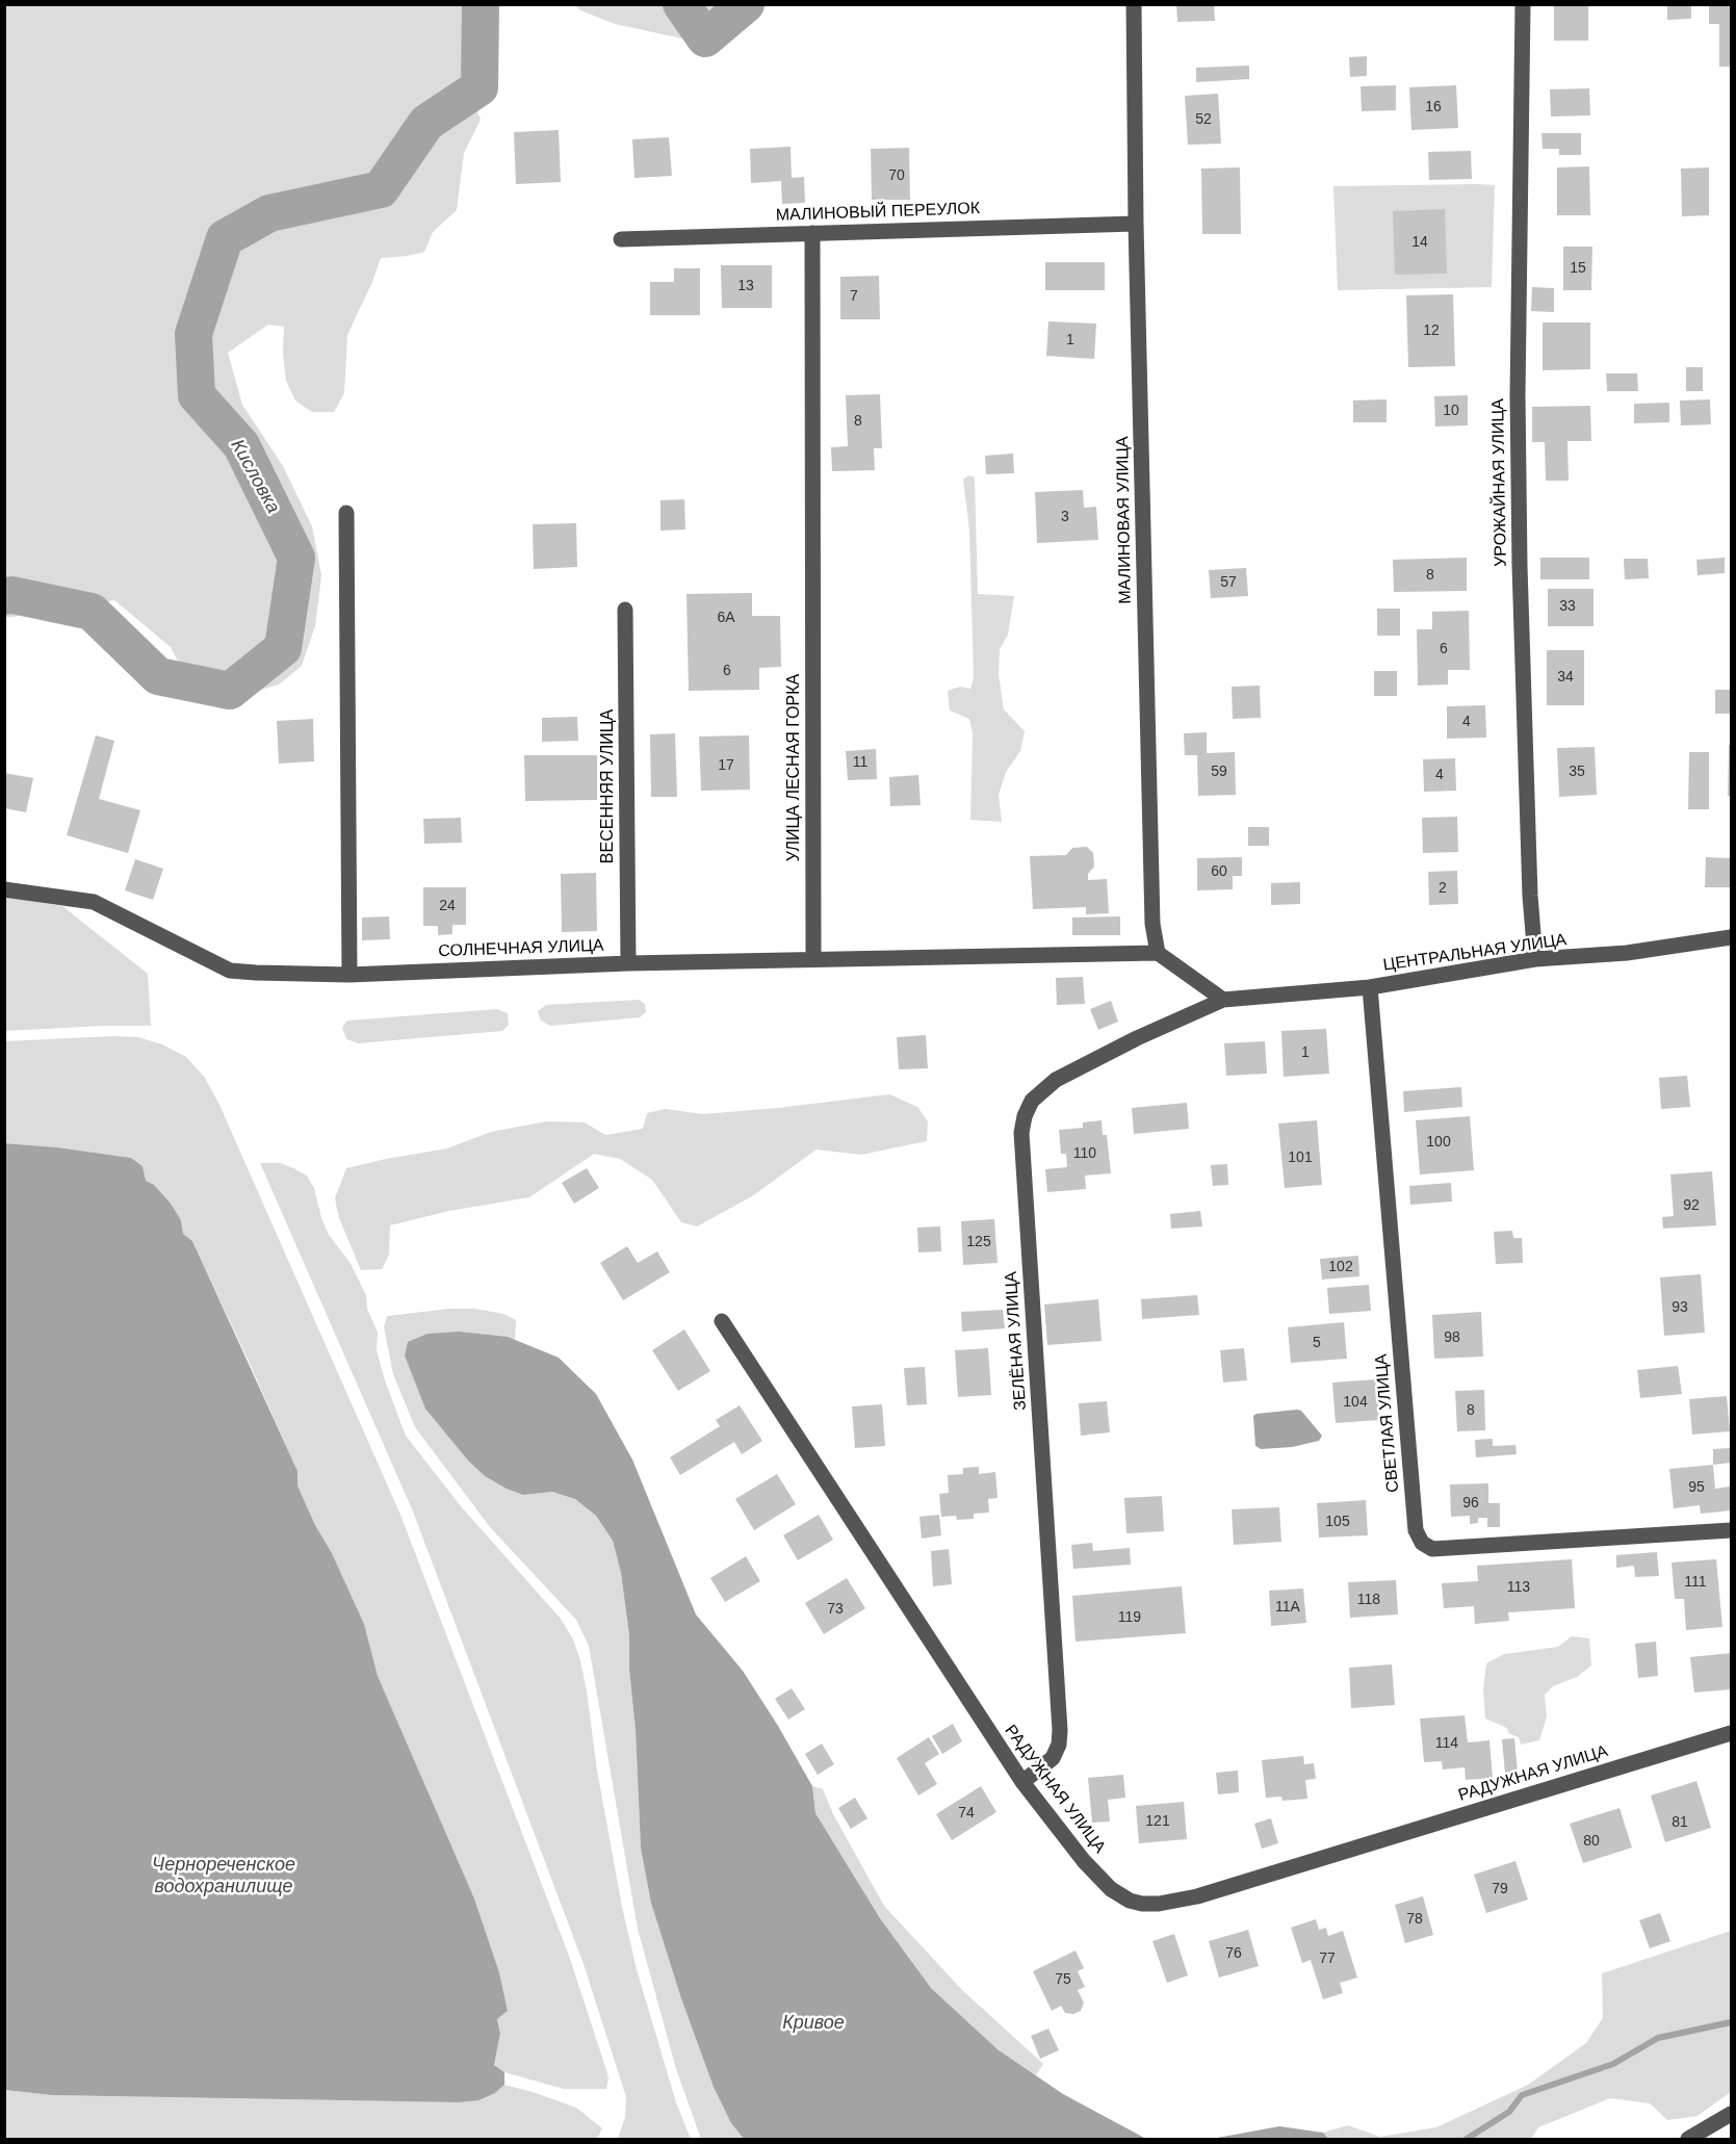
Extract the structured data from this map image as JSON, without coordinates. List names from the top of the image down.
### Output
{
  "streets": {
    "street": [
      "МАЛИНОВЫЙ ПЕРЕУЛОК",
      "УРОЖАЙНАЯ УЛИЦА",
      "МАЛИНОВАЯ УЛИЦА",
      "УЛИЦА ЛЕСНАЯ ГОРКА",
      "ВЕСЕННЯЯ УЛИЦА",
      "СОЛНЕЧНАЯ УЛИЦА",
      "ЦЕНТРАЛЬНАЯ УЛИЦА",
      "ЗЕЛЁНАЯ УЛИЦА",
      "СВЕТЛАЯ УЛИЦА",
      "РАДУЖНАЯ УЛИЦА"
    ]
  },
  "crossings": [
    ["МАЛИНОВЫЙ ПЕРЕУЛОК", "МАЛИНОВАЯ УЛИЦА"],
    ["МАЛИНОВЫЙ ПЕРЕУЛОК", "УЛИЦА ЛЕСНАЯ ГОРКА"],
    ["УРОЖАЙНАЯ УЛИЦА", "ЦЕНТРАЛЬНАЯ УЛИЦА"],
    ["УЛИЦА ЛЕСНАЯ ГОРКА", "СОЛНЕЧНАЯ УЛИЦА"],
    ["ВЕСЕННЯЯ УЛИЦА", "СОЛНЕЧНАЯ УЛИЦА"],
    ["ЦЕНТРАЛЬНАЯ УЛИЦА", "ЗЕЛЁНАЯ УЛИЦА"],
    ["ЦЕНТРАЛЬНАЯ УЛИЦА", "СВЕТЛАЯ УЛИЦА"],
    ["ЗЕЛЁНАЯ УЛИЦА", "РАДУЖНАЯ УЛИЦА"]
  ],
  "water": ["Кисловка", "Чернореченское водохранилище", "Кривое"],
  "house_numbers": [
    "16",
    "52",
    "70",
    "14",
    "15",
    "13",
    "7",
    "12",
    "1",
    "10",
    "8",
    "3",
    "8",
    "57",
    "33",
    "6А",
    "6",
    "6",
    "34",
    "4",
    "11",
    "17",
    "59",
    "35",
    "4",
    "60",
    "2",
    "24",
    "1",
    "100",
    "110",
    "101",
    "92",
    "125",
    "102",
    "93",
    "98",
    "5",
    "104",
    "8",
    "95",
    "96",
    "105",
    "111",
    "113",
    "118",
    "11А",
    "73",
    "119",
    "114",
    "74",
    "121",
    "81",
    "80",
    "79",
    "78",
    "76",
    "77",
    "75"
  ]
}
